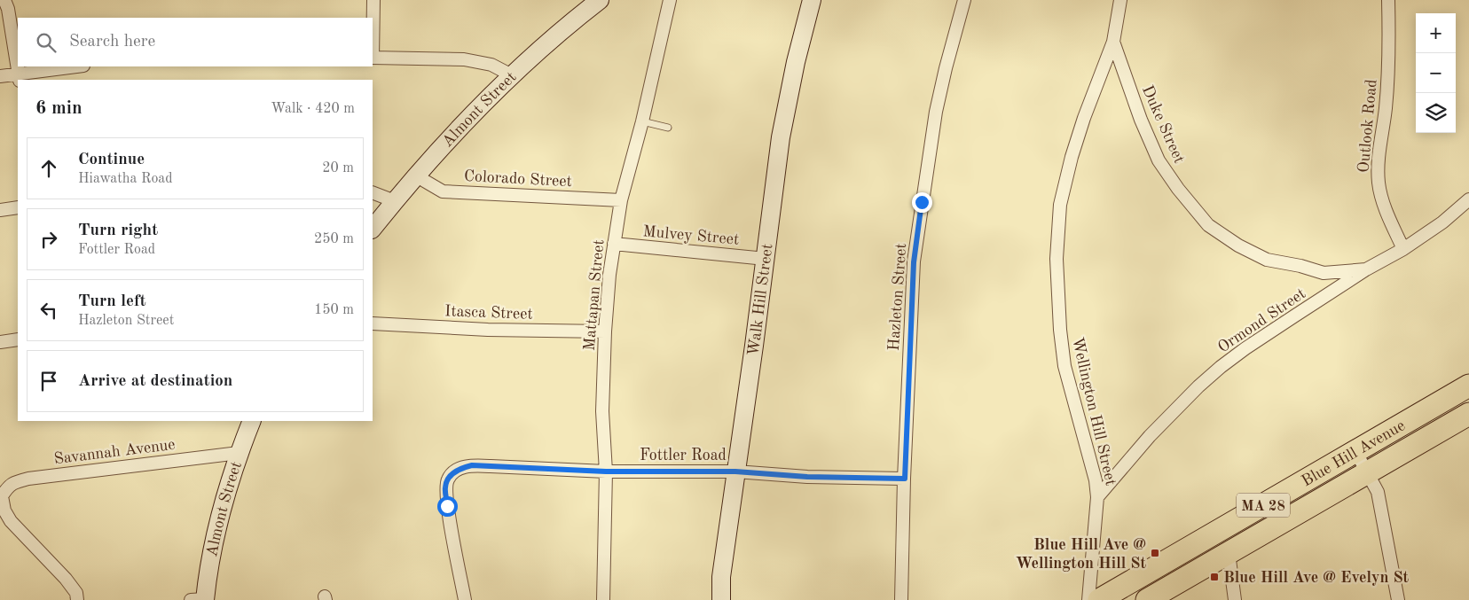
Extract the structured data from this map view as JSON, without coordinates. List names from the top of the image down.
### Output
{
  "streets": {
    "highway": ["Blue Hill Avenue", "MA 28"],
    "main road": ["Almont Street", "Walk Hill Street"],
    "street": [
      "Duke Street",
      "Outlook Road",
      "Colorado Street",
      "Mulvey Street",
      "Mattapan Street",
      "Hazleton Street",
      "Itasca Street",
      "Ormond Street",
      "Wellington Hill Street",
      "Savannah Avenue",
      "Fottler Road"
    ]
  },
  "crossings": [
    ["Almont Street", "Colorado Street"],
    ["Almont Street", "Savannah Avenue"],
    ["Duke Street", "Ormond Street"],
    ["Duke Street", "Wellington Hill Street"],
    ["Outlook Road", "Ormond Street"],
    ["Colorado Street", "Mattapan Street"],
    ["Mulvey Street", "Mattapan Street"],
    ["Mulvey Street", "Walk Hill Street"],
    ["Mattapan Street", "Itasca Street"],
    ["Mattapan Street", "Fottler Road"],
    ["Hazleton Street", "Fottler Road"],
    ["Walk Hill Street", "Fottler Road"],
    ["Ormond Street", "Wellington Hill Street"]
  ],
  "places": {
    "transit": ["Blue Hill Ave @ Wellington Hill St", "Blue Hill Ave @ Evelyn St"]
  },
  "page": {
    "map_buttons": ["+", "−"],
    "search": "Search here",
    "heading": ["6 min", "Walk · 420 m"],
    "list": [
      ["Continue", "Hiawatha Road", "20 m"],
      ["Turn right", "Fottler Road", "250 m"],
      ["Turn left", "Hazleton Street", "150 m"],
      "Arrive at destination"
    ]
  }
}
